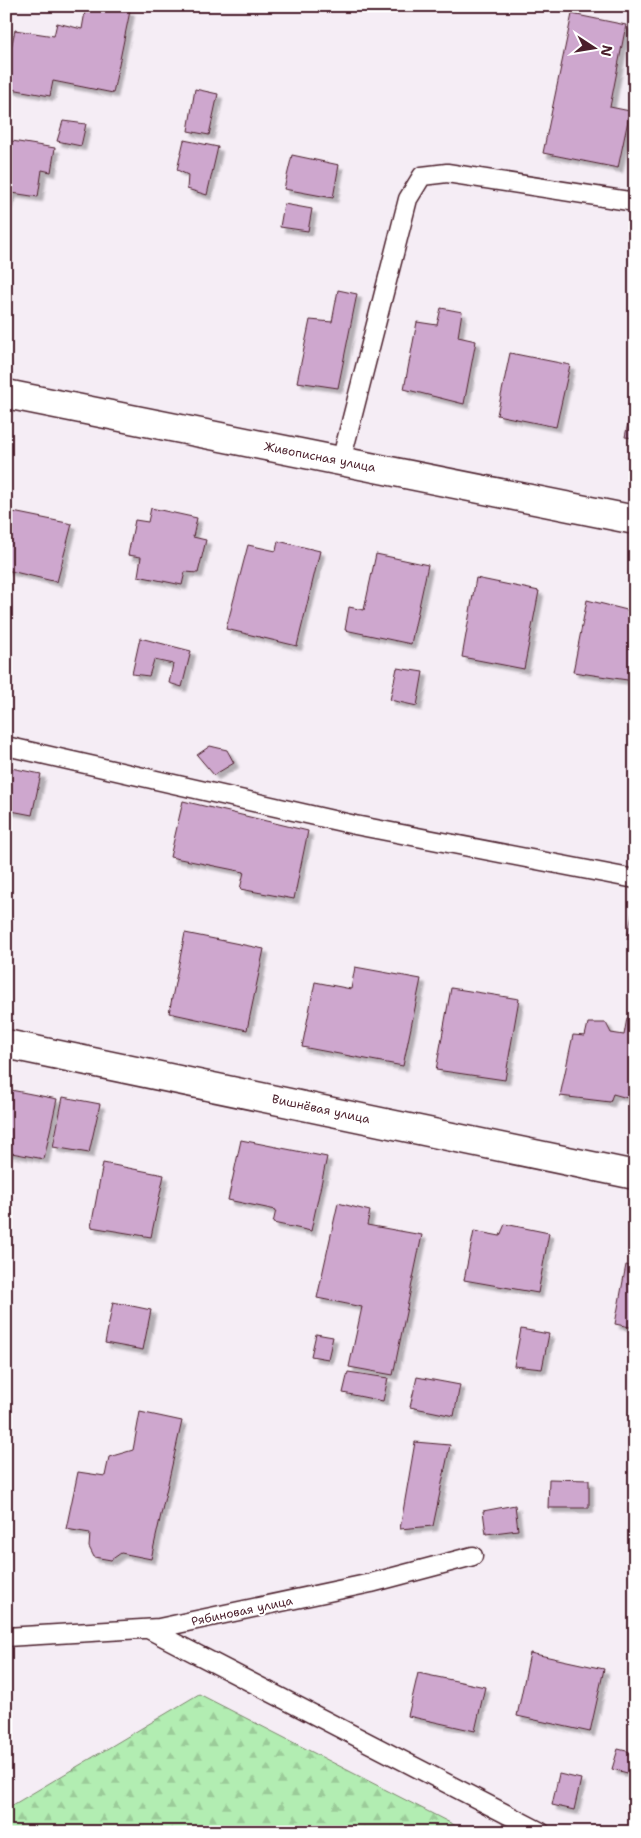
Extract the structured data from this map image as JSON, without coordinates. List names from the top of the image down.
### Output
{
  "streets": {
    "street": ["Живописная улица", "Вишнёвая улица"],
    "lane": ["Рябиновая улица"]
  },
  "north": "right"
}
